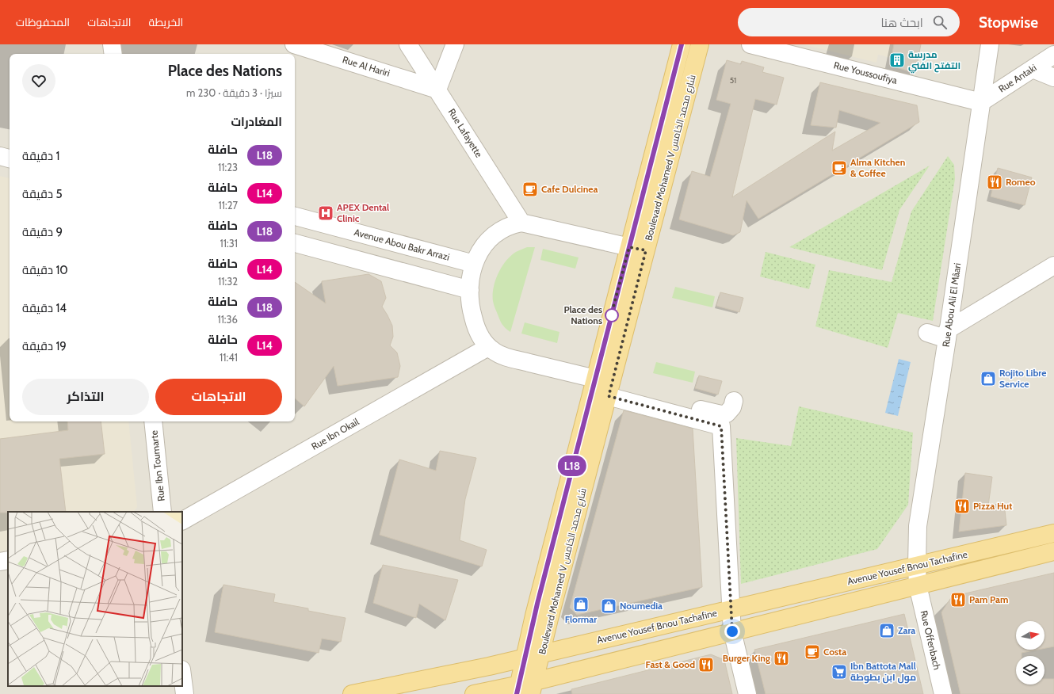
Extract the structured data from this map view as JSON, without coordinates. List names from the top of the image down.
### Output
{
  "streets": {
    "main road": ["Boulevard Mohamed V شارع محمد الخامس", "Avenue Yousef Bnou Tachafine"],
    "street": [
      "Rue Al Hariri",
      "Rue Youssoufiya",
      "Rue Antaki",
      "Rue Lafayette",
      "Avenue Abou Bakr Arrazi",
      "Rue Abou Ali El Mâari",
      "Rue Ibn Okail",
      "Rue Ibn Toumarte",
      "Rue Offenbach"
    ]
  },
  "crossings": [
    ["Rue Al Hariri", "Rue Lafayette"],
    ["Rue Youssoufiya", "Rue Antaki"],
    ["Rue Youssoufiya", "Rue Abou Ali El Mâari"],
    ["Rue Antaki", "Rue Abou Ali El Mâari"],
    ["Boulevard Mohamed V شارع محمد الخامس", "Avenue Yousef Bnou Tachafine"],
    ["Rue Abou Ali El Mâari", "Avenue Yousef Bnou Tachafine"],
    ["Rue Abou Ali El Mâari", "Rue Offenbach"],
    ["Avenue Yousef Bnou Tachafine", "Rue Offenbach"]
  ],
  "places": {
    "building": ["مدرسة التفتح الفني"],
    "cafe": ["Alma Kitchen & Coffee", "Cafe Dulcinea", "Costa"],
    "restaurant": [
      "Romeo",
      "Pizza Hut",
      "Pam Pam",
      "Burger King",
      "Fast & Good"
    ],
    "hospital": ["APEX Dental Clinic"],
    "other": ["Place des Nations"],
    "shop": [
      "Rojito Libre Service",
      "Flormar",
      "Noumedia",
      "Zara"
    ],
    "supermarket": ["Ibn Battota Mall مول ابن بطوطة"]
  },
  "lines": ["bus line L18"],
  "house_numbers": ["51"],
  "north": "right",
  "page": {
    "header": "Stopwise",
    "search": "ابحث هنا",
    "nav": ["الخريطة", "الاتجاهات", "المحفوظات"],
    "on_map": "L18",
    "heading": [
      ["Place des Nations", "سيرًا · 3 دقيقة · 230 m"],
      "المغادرات"
    ],
    "list": [
      {
        "mark": "L18",
        "name": "حافلة",
        "note": "11:23",
        "value": "1 دقيقة"
      },
      {
        "mark": "L14",
        "name": "حافلة",
        "note": "11:27",
        "value": "5 دقيقة"
      },
      {
        "mark": "L18",
        "name": "حافلة",
        "note": "11:31",
        "value": "9 دقيقة"
      },
      {
        "mark": "L14",
        "name": "حافلة",
        "note": "11:32",
        "value": "10 دقيقة"
      },
      {
        "mark": "L18",
        "name": "حافلة",
        "note": "11:36",
        "value": "14 دقيقة"
      },
      {
        "mark": "L14",
        "name": "حافلة",
        "note": "11:41",
        "value": "19 دقيقة"
      }
    ],
    "buttons": ["الاتجاهات", "التذاكر"]
  }
}
